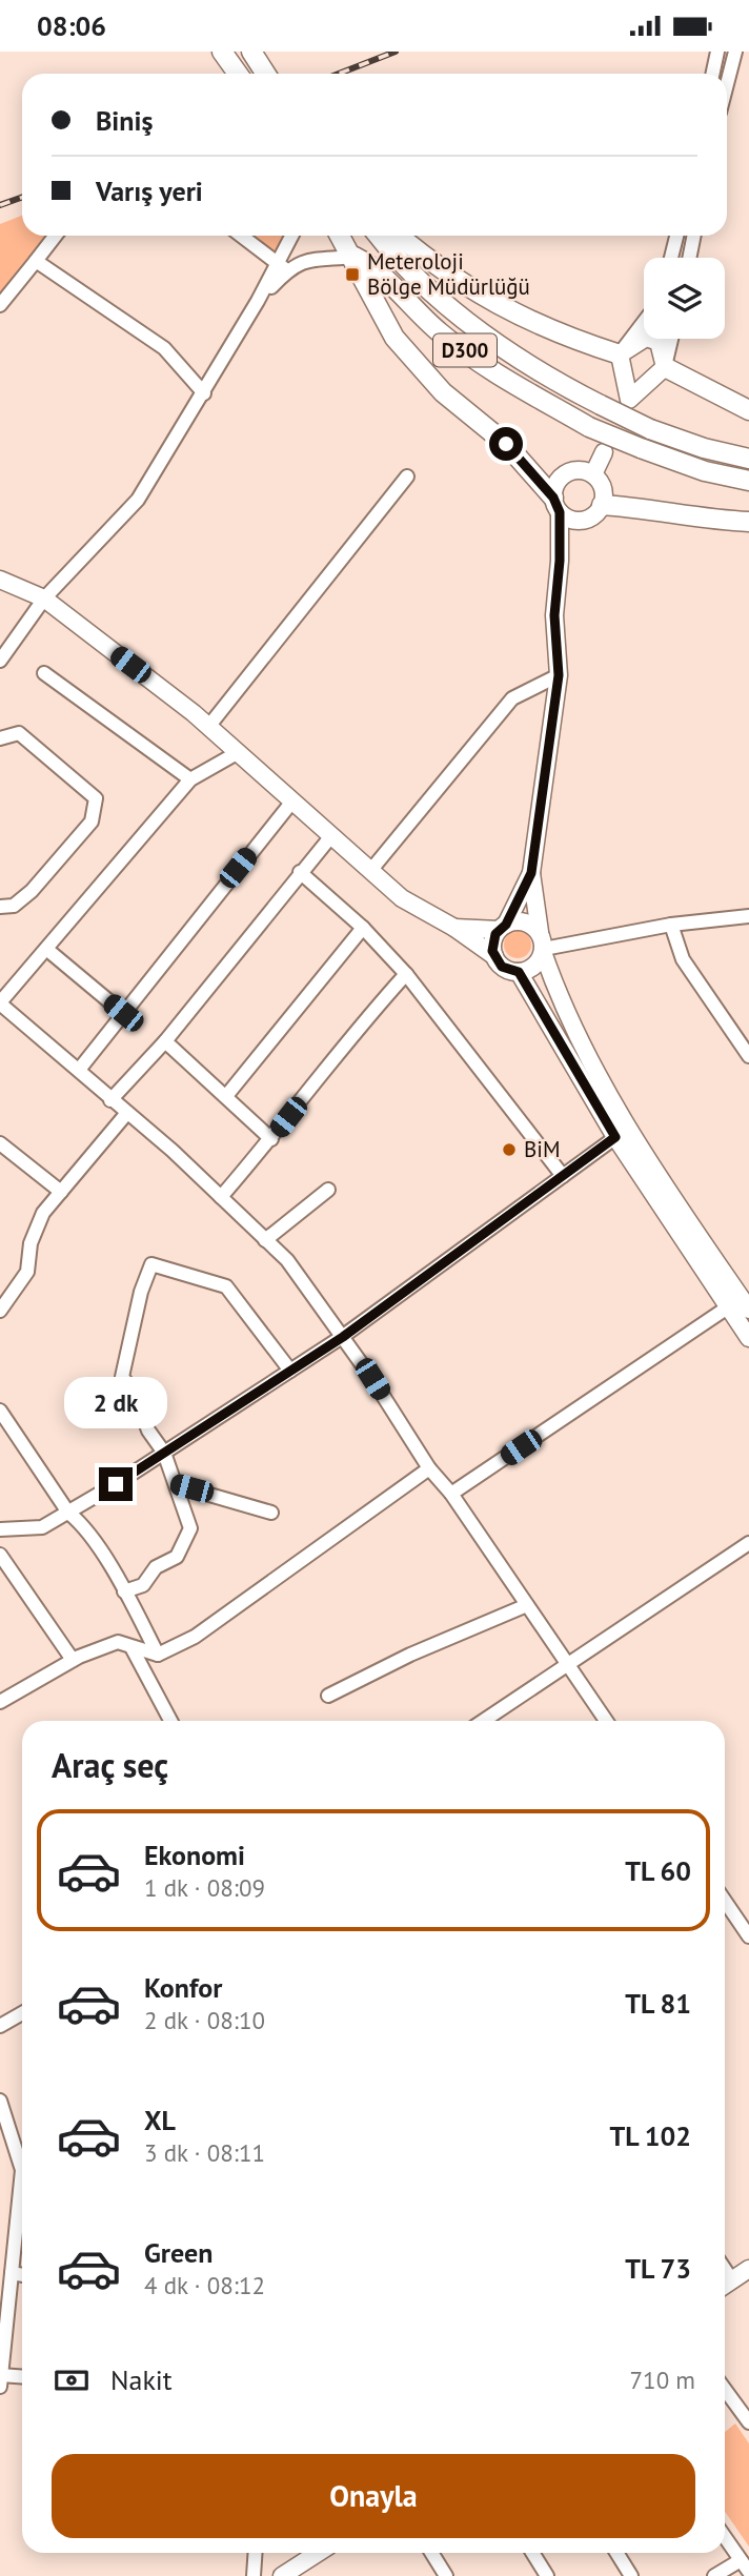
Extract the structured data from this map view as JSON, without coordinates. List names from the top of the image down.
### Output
{
  "streets": {
    "highway": ["D300"]
  },
  "places": {
    "transit": ["Meteroloji Bölge Müdürlüğü"],
    "other": ["BiM"]
  },
  "page": {
    "status": "08:06",
    "banner": ["Biniş", "Varış yeri"],
    "bubble": "2 dk",
    "heading": "Araç seç",
    "list": [
      {
        "name": "Ekonomi",
        "note": "1 dk · 08:09",
        "value": "TL 60"
      },
      {
        "name": "Konfor",
        "note": "2 dk · 08:10",
        "value": "TL 81"
      },
      {
        "name": "XL",
        "note": "3 dk · 08:11",
        "value": "TL 102"
      },
      {
        "name": "Green",
        "note": "4 dk · 08:12",
        "value": "TL 73"
      }
    ],
    "pay": ["Nakit", "710 m"],
    "buttons": "Onayla"
  }
}
